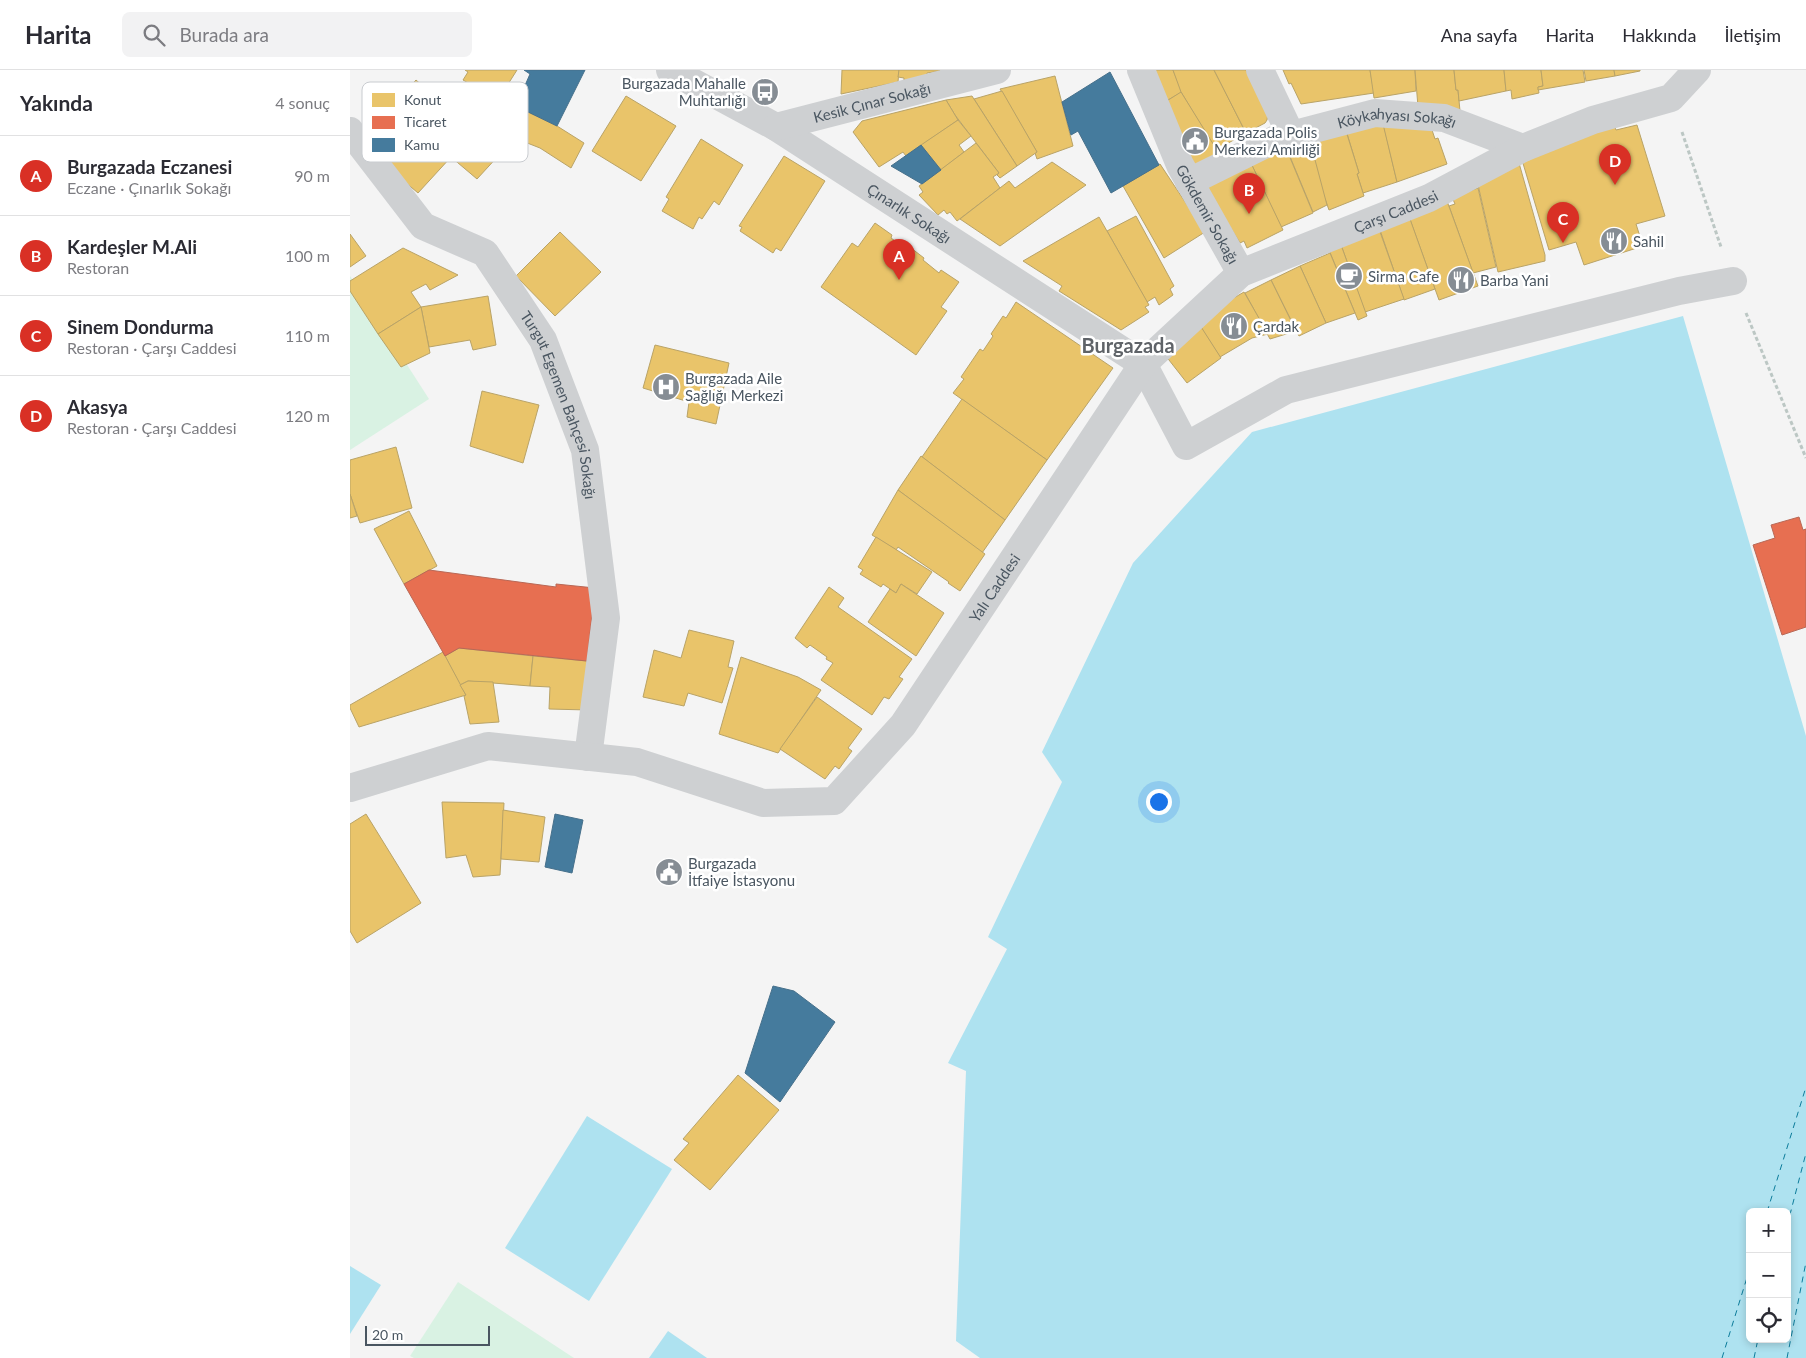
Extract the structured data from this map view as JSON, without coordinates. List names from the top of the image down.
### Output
{
  "streets": {
    "street": [
      "Kesik Çınar Sokağı",
      "Köykahyası Sokağı",
      "Çarşı Caddesi",
      "Çınarlık Sokağı",
      "Gökdemir Sokağı",
      "Turgut Egemen Bahçesi Sokağı",
      "Yalı Caddesi"
    ]
  },
  "crossings": [
    ["Kesik Çınar Sokağı", "Çınarlık Sokağı"],
    ["Köykahyası Sokağı", "Çarşı Caddesi"],
    ["Köykahyası Sokağı", "Gökdemir Sokağı"],
    ["Çarşı Caddesi", "Çınarlık Sokağı"],
    ["Çarşı Caddesi", "Gökdemir Sokağı"],
    ["Çarşı Caddesi", "Yalı Caddesi"],
    ["Çınarlık Sokağı", "Yalı Caddesi"],
    ["Turgut Egemen Bahçesi Sokağı", "Yalı Caddesi"]
  ],
  "districts": ["Burgazada"],
  "places": {
    "bus stop": ["Burgazada Mahalle Muhtarlığı"],
    "public building": ["Burgazada Polis Merkezi Amirliği", "Burgazada İtfaiye İstasyonu"],
    "restaurant": ["Sahil", "Barba Yani", "Çardak"],
    "cafe": ["Sirma Cafe"],
    "hospital": ["Burgazada Aile Sağlığı Merkezi"]
  },
  "legend": ["Konut", "Ticaret", "Kamu"],
  "scale_bar": "20 m",
  "page": {
    "header": "Harita",
    "search": "Burada ara",
    "nav": [
      "Ana sayfa",
      "Harita",
      "Hakkında",
      "İletişim"
    ],
    "heading": ["Yakında", "4 sonuç"],
    "list": [
      {
        "mark": "A",
        "name": "Burgazada Eczanesi",
        "note": "Eczane · Çınarlık Sokağı",
        "value": "90 m"
      },
      {
        "mark": "B",
        "name": "Kardeşler M.Ali",
        "note": "Restoran",
        "value": "100 m"
      },
      {
        "mark": "C",
        "name": "Sinem Dondurma",
        "note": "Restoran · Çarşı Caddesi",
        "value": "110 m"
      },
      {
        "mark": "D",
        "name": "Akasya",
        "note": "Restoran · Çarşı Caddesi",
        "value": "120 m"
      }
    ],
    "pins": [
      "D",
      "B",
      "C",
      "A"
    ],
    "map_buttons": ["+", "−"],
    "scale": "20 m"
  }
}
